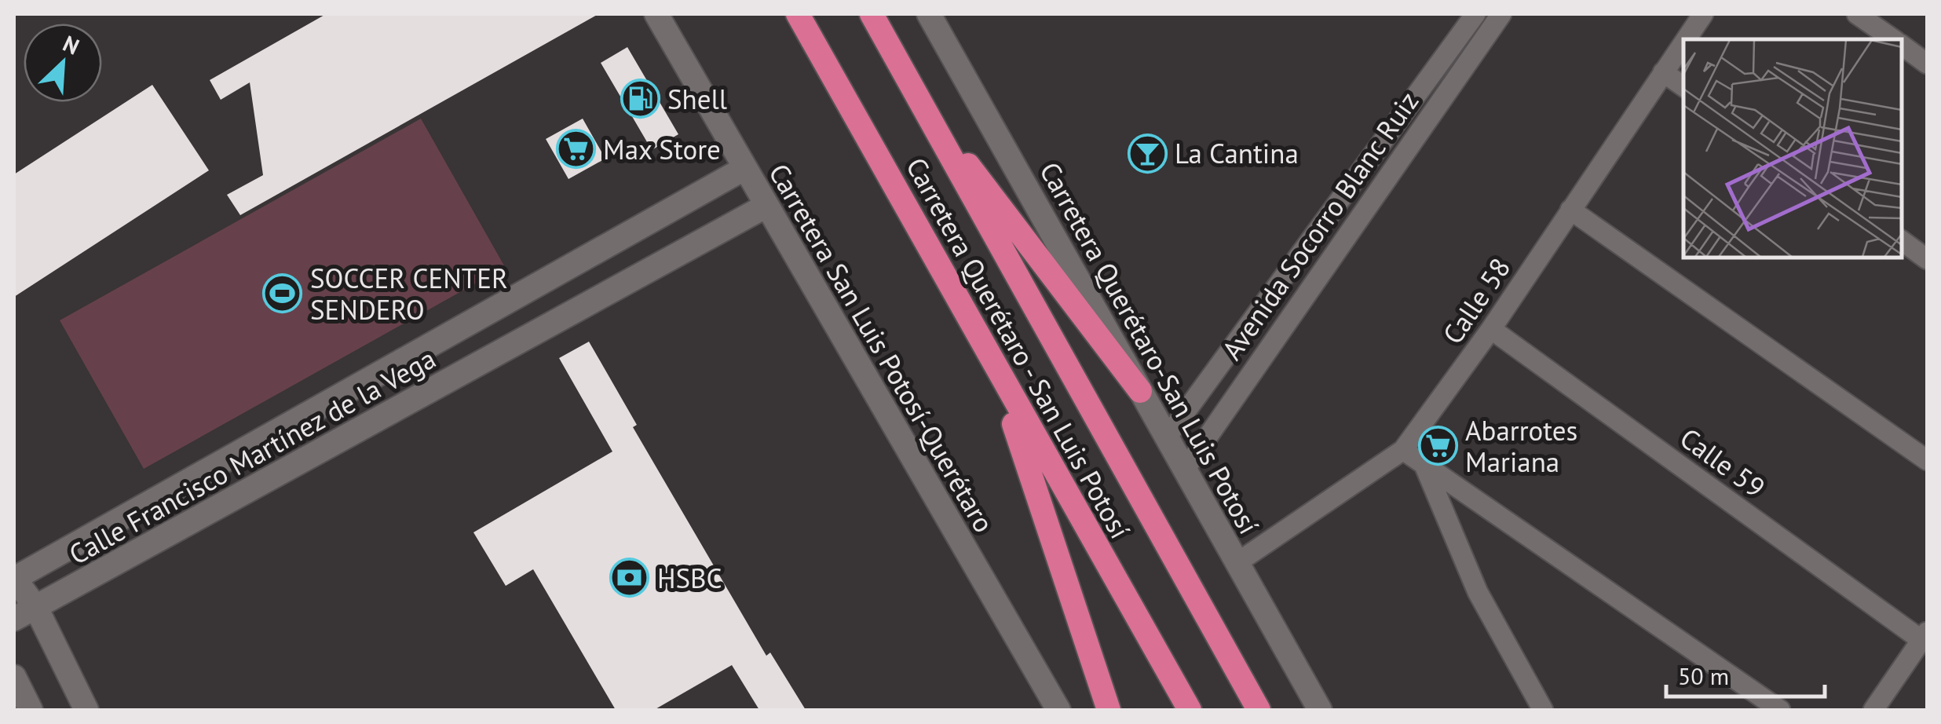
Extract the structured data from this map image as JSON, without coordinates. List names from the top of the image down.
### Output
{
  "streets": {
    "highway": ["Carretera Querétaro - San Luis Potosí"],
    "main road": ["Carretera San Luis Potosí-Querétaro", "Carretera Querétaro-San Luis Potosí", "Calle Francisco Martínez de la Vega"],
    "street": ["Avenida Socorro Blanc Ruiz", "Calle 58", "Calle 59"]
  },
  "crossings": [
    ["Avenida Socorro Blanc Ruiz", "Carretera Querétaro-San Luis Potosí"],
    ["Calle 58", "Carretera Querétaro-San Luis Potosí"],
    ["Calle 58", "Calle 59"],
    ["Carretera San Luis Potosí-Querétaro", "Calle Francisco Martínez de la Vega"]
  ],
  "places": {
    "fuel station": ["Shell"],
    "supermarket": ["Max Store", "Abarrotes Mariana"],
    "bar": ["La Cantina"],
    "sports": ["SOCCER CENTER SENDERO"],
    "bank": ["HSBC"]
  },
  "scale_bar": "50 m",
  "north": "top right"
}
